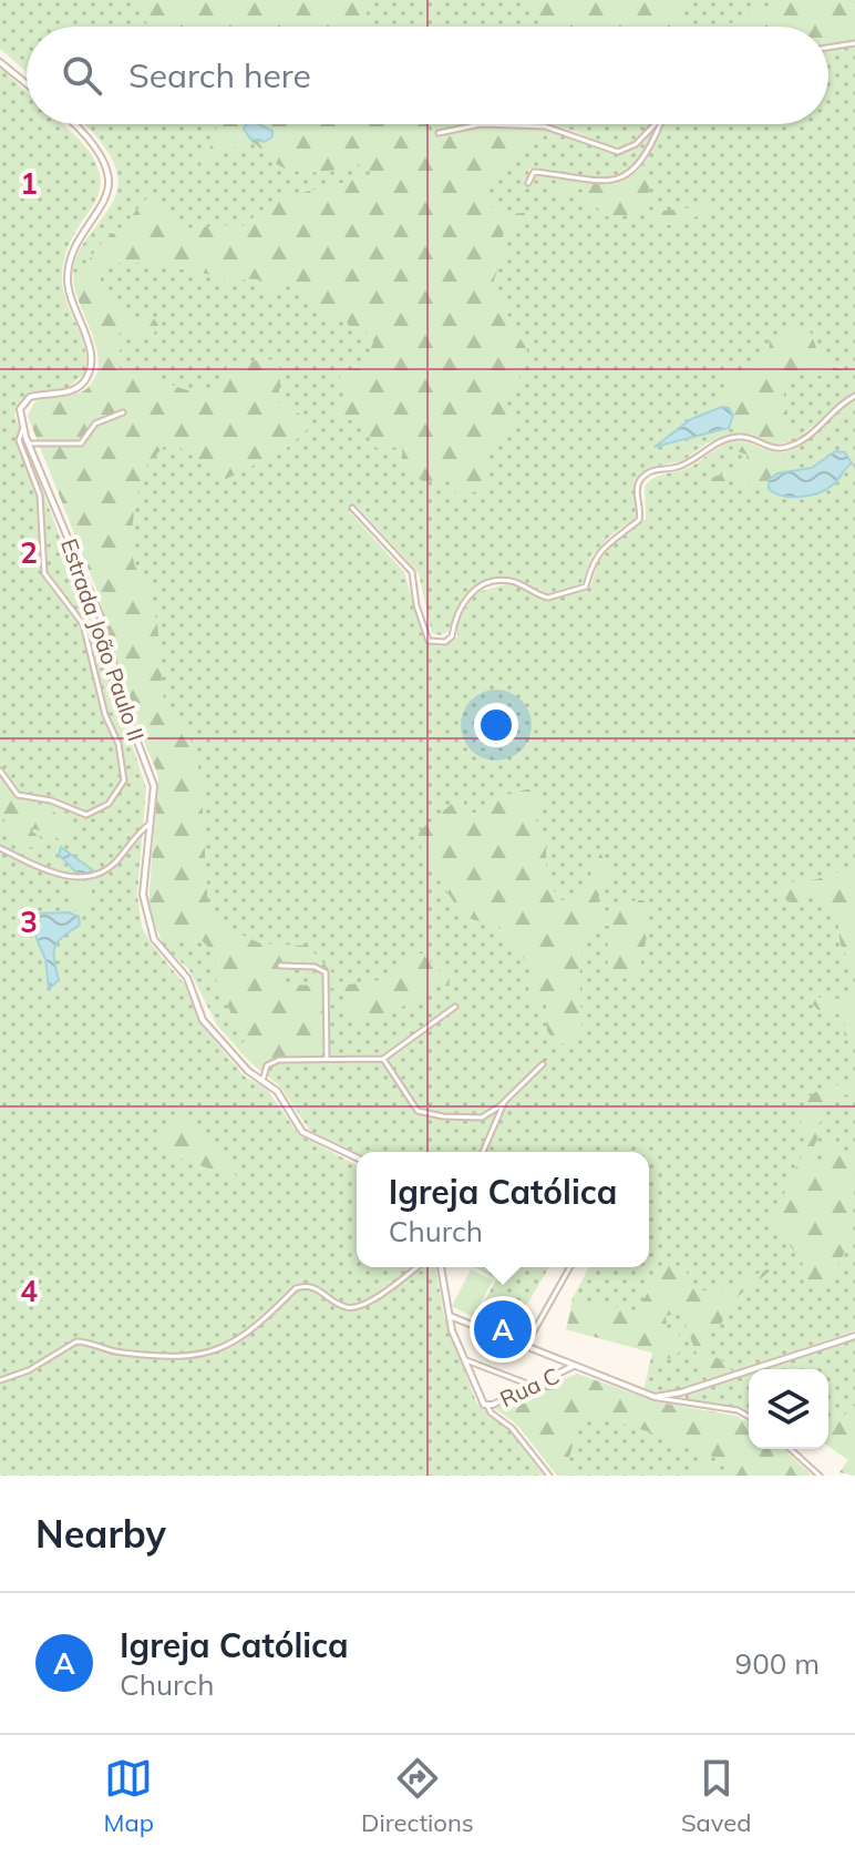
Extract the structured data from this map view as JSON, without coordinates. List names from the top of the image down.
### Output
{
  "streets": {
    "street": ["Estrada João Paulo II", "Rua C"]
  },
  "page": {
    "search": "Search here",
    "popup": ["Igreja Católica", "Church"],
    "pins": "A",
    "heading": "Nearby",
    "list": [
      {
        "mark": "A",
        "name": "Igreja Católica",
        "note": "Church",
        "value": "900 m"
      }
    ],
    "nav": ["Map", "Directions", "Saved"]
  },
  "grid": {
    "rows": [
      "1",
      "2",
      "3",
      "4"
    ]
  }
}
